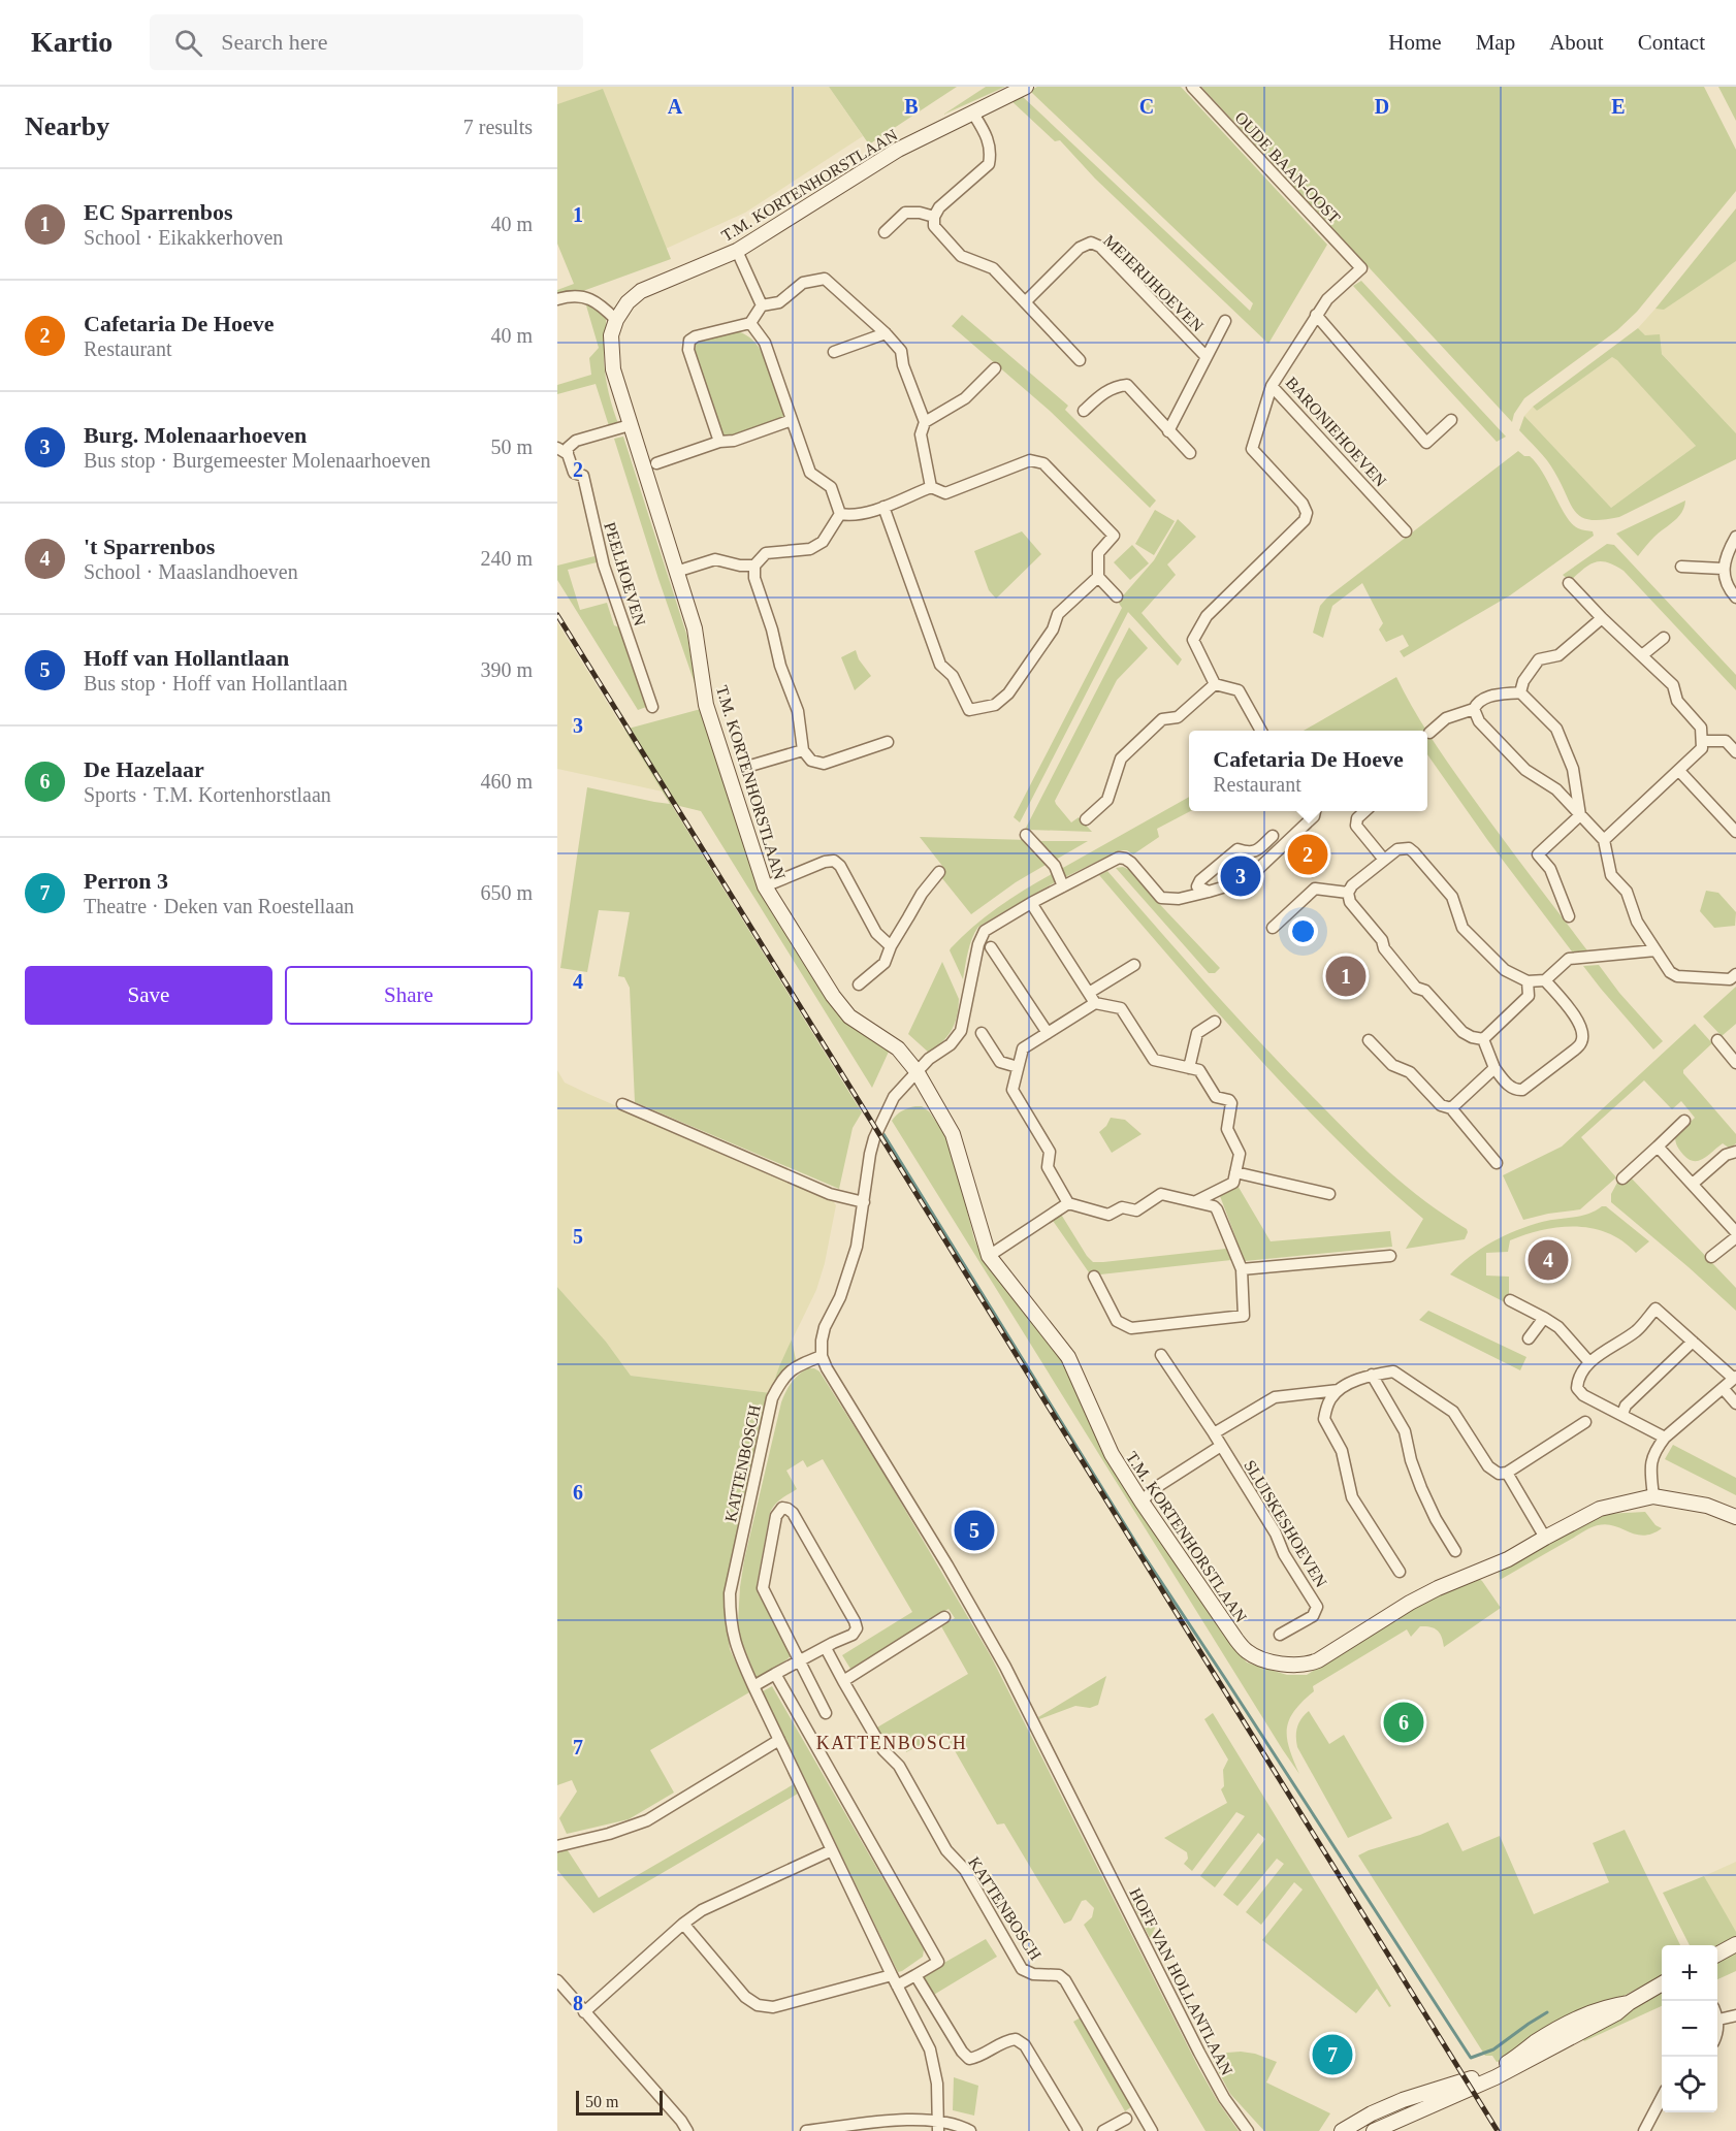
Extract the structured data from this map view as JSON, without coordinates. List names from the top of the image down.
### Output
{
  "streets": {
    "street": [
      "OUDE BAAN-OOST",
      "T.M. KORTENHORSTLAAN",
      "MEIERIJHOEVEN",
      "BARONIEHOEVEN",
      "PEELHOEVEN",
      "KATTENBOSCH",
      "SLUISKESHOEVEN",
      "HOFF VAN HOLLANTLAAN"
    ]
  },
  "crossings": [
    ["OUDE BAAN-OOST", "BARONIEHOEVEN"],
    ["T.M. KORTENHORSTLAAN", "PEELHOEVEN"],
    ["KATTENBOSCH", "HOFF VAN HOLLANTLAAN"]
  ],
  "districts": ["KATTENBOSCH"],
  "scale_bar": "50 m",
  "page": {
    "header": "Kartio",
    "search": "Search here",
    "nav": [
      "Home",
      "Map",
      "About",
      "Contact"
    ],
    "heading": ["Nearby", "7 results"],
    "list": [
      {
        "mark": "1",
        "name": "EC Sparrenbos",
        "note": "School · Eikakkerhoven",
        "value": "40 m"
      },
      {
        "mark": "2",
        "name": "Cafetaria De Hoeve",
        "note": "Restaurant",
        "value": "40 m"
      },
      {
        "mark": "3",
        "name": "Burg. Molenaarhoeven",
        "note": "Bus stop · Burgemeester Molenaarhoeven",
        "value": "50 m"
      },
      {
        "mark": "4",
        "name": "'t Sparrenbos",
        "note": "School · Maaslandhoeven",
        "value": "240 m"
      },
      {
        "mark": "5",
        "name": "Hoff van Hollantlaan",
        "note": "Bus stop · Hoff van Hollantlaan",
        "value": "390 m"
      },
      {
        "mark": "6",
        "name": "De Hazelaar",
        "note": "Sports · T.M. Kortenhorstlaan",
        "value": "460 m"
      },
      {
        "mark": "7",
        "name": "Perron 3",
        "note": "Theatre · Deken van Roestellaan",
        "value": "650 m"
      }
    ],
    "popup": ["Cafetaria De Hoeve", "Restaurant"],
    "pins": [
      "2",
      "3",
      "1",
      "4",
      "5",
      "6",
      "7"
    ],
    "buttons": ["Save", "Share"],
    "map_buttons": ["+", "−"],
    "scale": "50 m"
  },
  "grid": {
    "columns": [
      "A",
      "B",
      "C",
      "D",
      "E"
    ],
    "rows": [
      "1",
      "2",
      "3",
      "4",
      "5",
      "6",
      "7",
      "8"
    ]
  }
}
